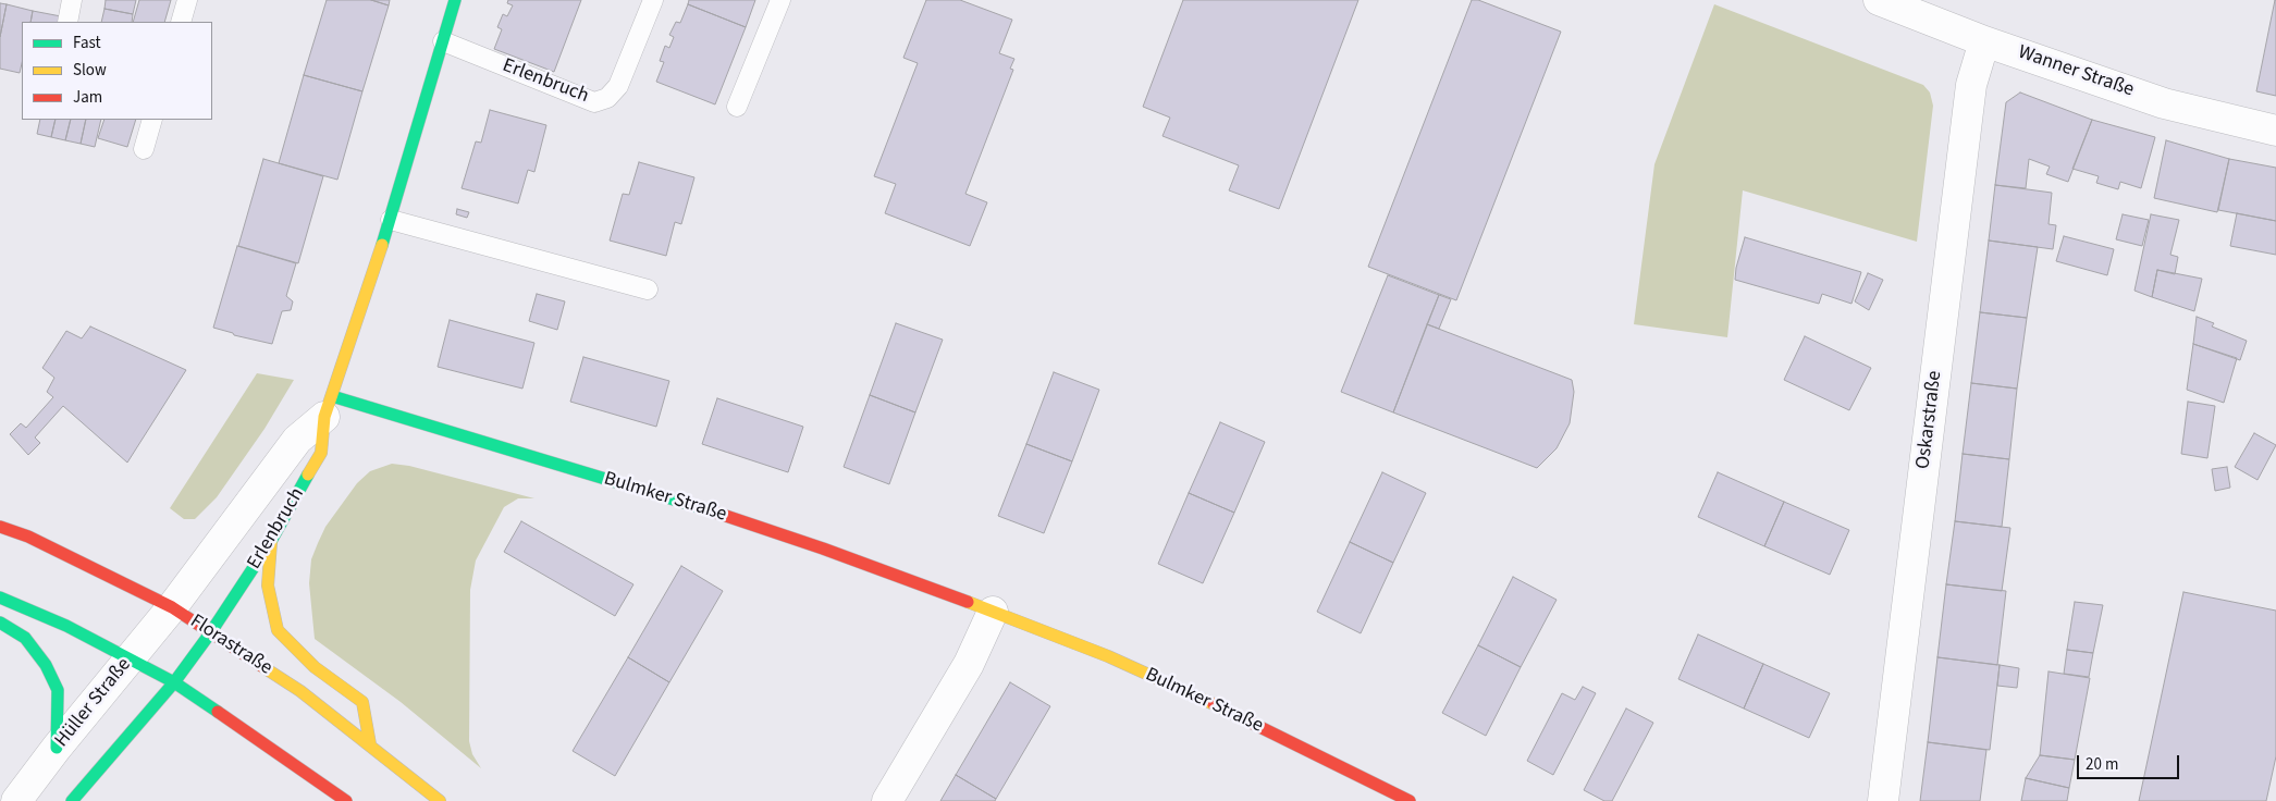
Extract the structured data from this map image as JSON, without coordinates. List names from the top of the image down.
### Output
{
  "streets": {
    "street": [
      "Wanner Straße",
      "Erlenbruch",
      "Oskarstraße",
      "Bulmker Straße",
      "Florastraße",
      "Hüller Straße"
    ]
  },
  "crossings": [
    ["Wanner Straße", "Oskarstraße"],
    ["Erlenbruch", "Bulmker Straße"],
    ["Erlenbruch", "Florastraße"],
    ["Erlenbruch", "Hüller Straße"],
    ["Florastraße", "Hüller Straße"]
  ],
  "legend": ["Fast", "Slow", "Jam"],
  "scale_bar": "20 m"
}
